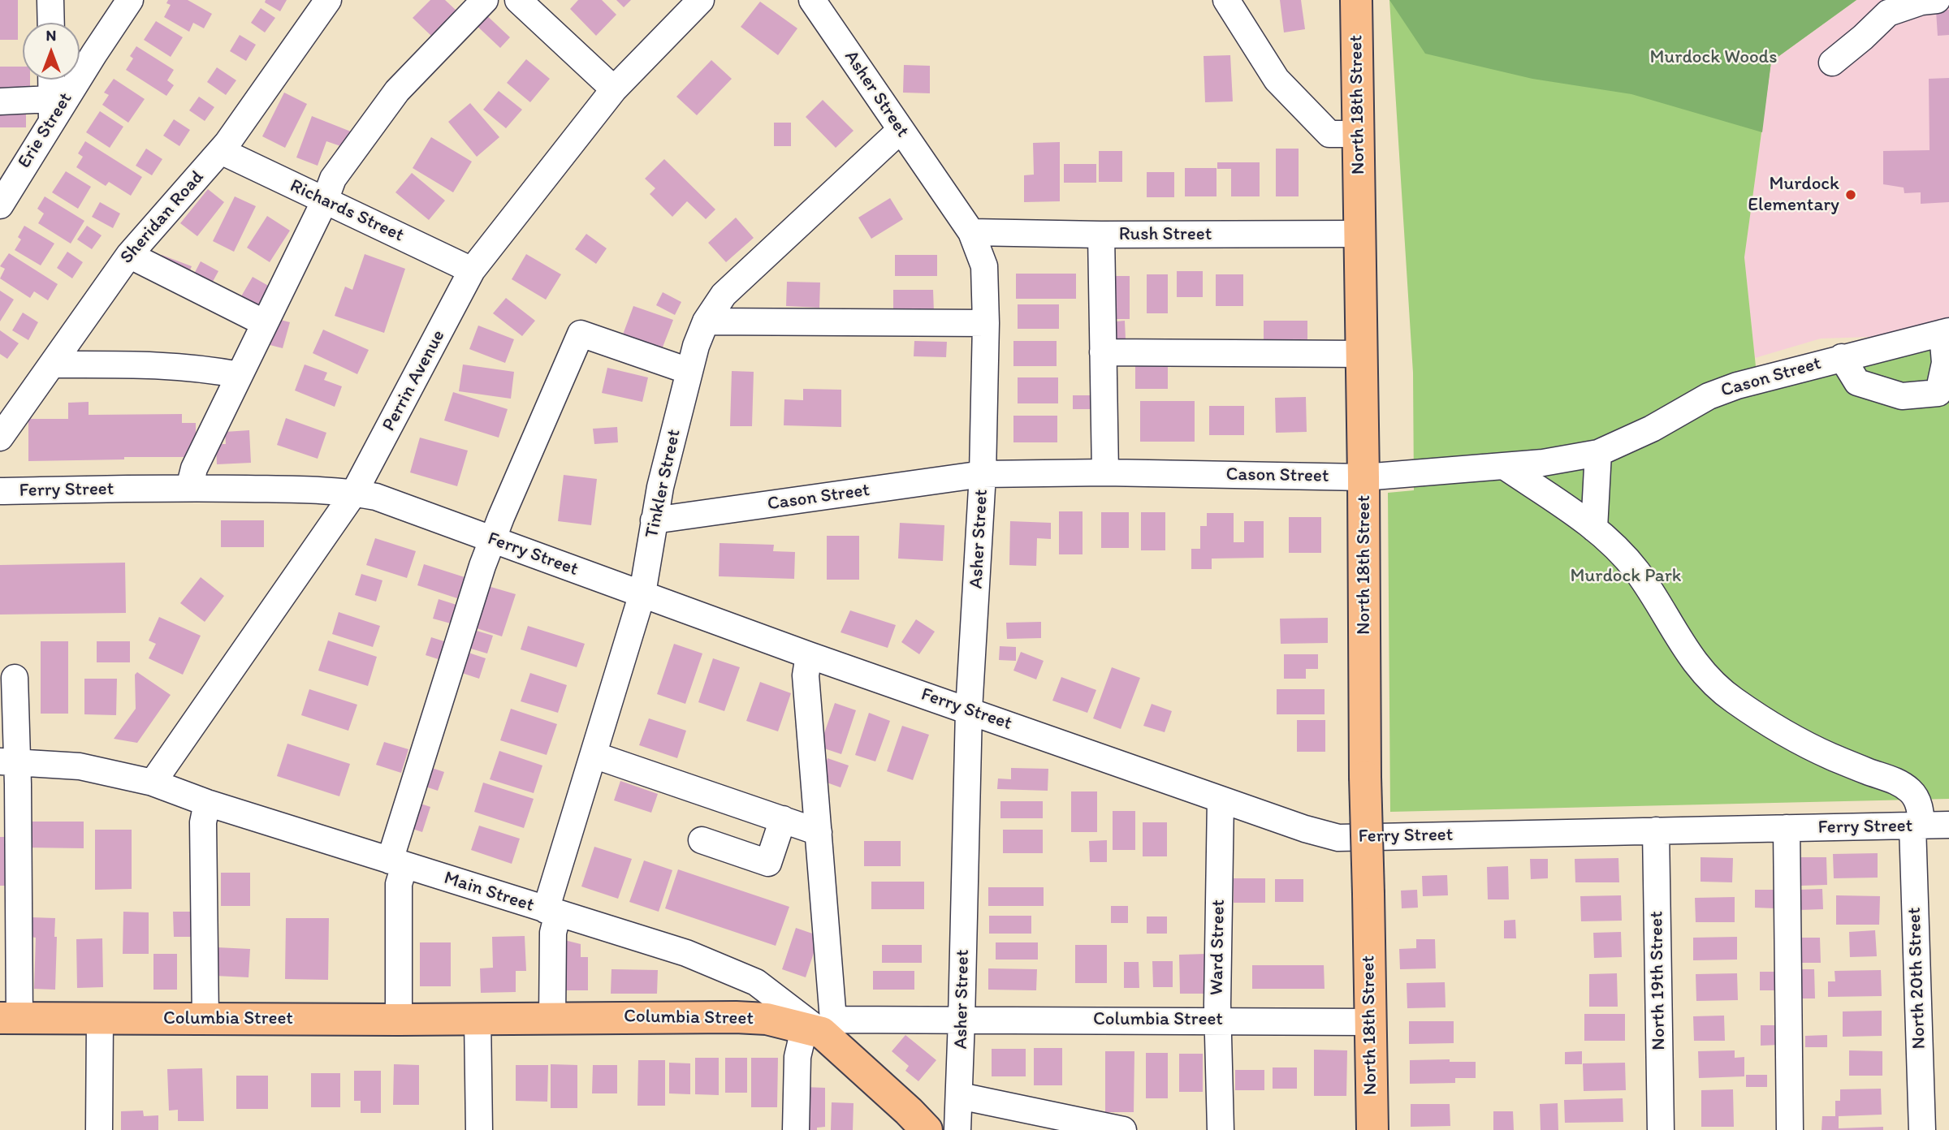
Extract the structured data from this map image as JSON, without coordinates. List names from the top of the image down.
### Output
{
  "streets": {
    "main road": ["North 18th Street", "Main Street", "Columbia Street"],
    "street": [
      "Asher Street",
      "Erie Street",
      "Richards Street",
      "Sheridan Road",
      "Rush Street",
      "Cason Street",
      "Perrin Avenue",
      "Tinkler Street",
      "Ferry Street",
      "Ward Street",
      "North 20th Street",
      "North 19th Street"
    ]
  },
  "crossings": [
    ["Asher Street", "Rush Street"],
    ["Asher Street", "Cason Street"],
    ["Asher Street", "Tinkler Street"],
    ["Asher Street", "Ferry Street"],
    ["Asher Street", "Columbia Street"],
    ["North 18th Street", "Rush Street"],
    ["North 18th Street", "Cason Street"],
    ["North 18th Street", "Columbia Street"],
    ["Richards Street", "Sheridan Road"],
    ["Richards Street", "Perrin Avenue"],
    ["Cason Street", "Tinkler Street"],
    ["Cason Street", "North 20th Street"],
    ["Perrin Avenue", "Ferry Street"],
    ["Perrin Avenue", "Main Street"],
    ["Tinkler Street", "Ferry Street"],
    ["Tinkler Street", "Main Street"],
    ["Tinkler Street", "Columbia Street"],
    ["Ferry Street", "Ward Street"],
    ["Ferry Street", "North 20th Street"],
    ["Ferry Street", "North 19th Street"],
    ["Main Street", "Columbia Street"],
    ["Ward Street", "Columbia Street"]
  ],
  "parks": ["Murdock Woods", "Murdock Park"],
  "places": ["Murdock Elementary"],
  "north": "top"
}
